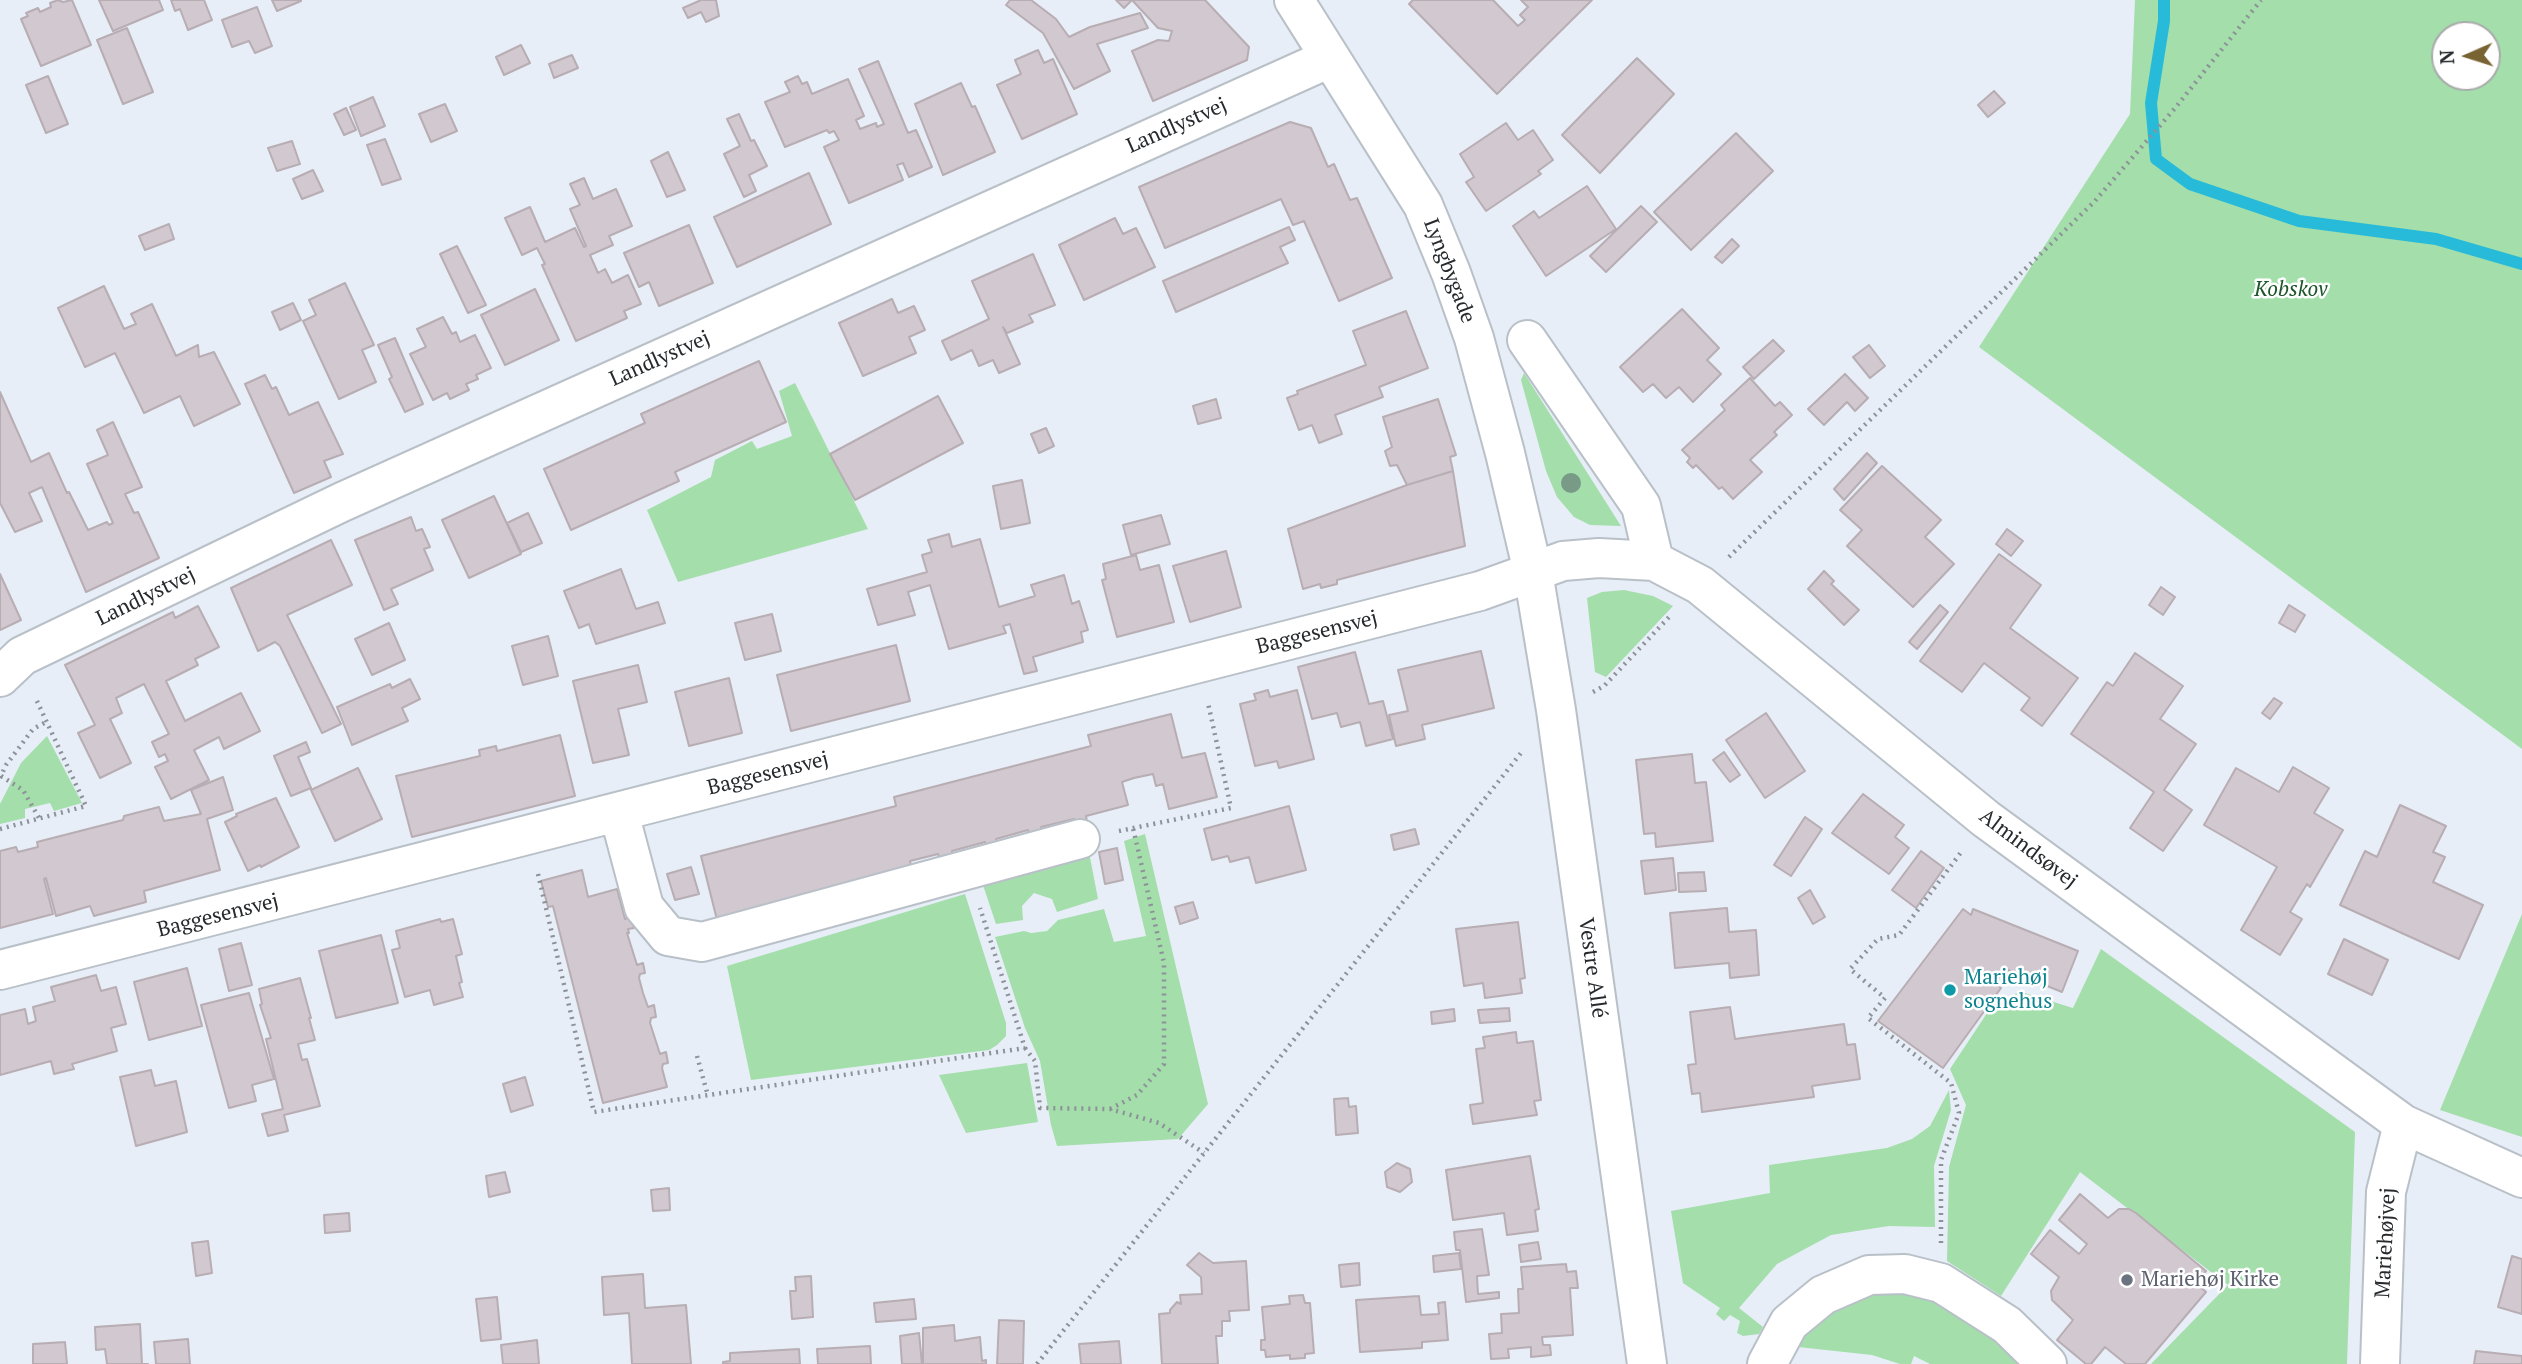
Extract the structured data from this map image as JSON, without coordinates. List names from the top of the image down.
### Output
{
  "streets": {
    "street": [
      "Landlystvej",
      "Lyngbygade",
      "Baggesensvej",
      "Almindsøvej",
      "Vestre Allé",
      "Mariehøjvej"
    ]
  },
  "crossings": [
    ["Landlystvej", "Lyngbygade"],
    ["Lyngbygade", "Baggesensvej"],
    ["Lyngbygade", "Almindsøvej"],
    ["Lyngbygade", "Vestre Allé"],
    ["Baggesensvej", "Almindsøvej"],
    ["Baggesensvej", "Vestre Allé"],
    ["Almindsøvej", "Vestre Allé"],
    ["Almindsøvej", "Mariehøjvej"]
  ],
  "parks": ["Kobskov"],
  "places": ["Mariehøj sognehus", "Mariehøj Kirke"],
  "north": "left"
}
